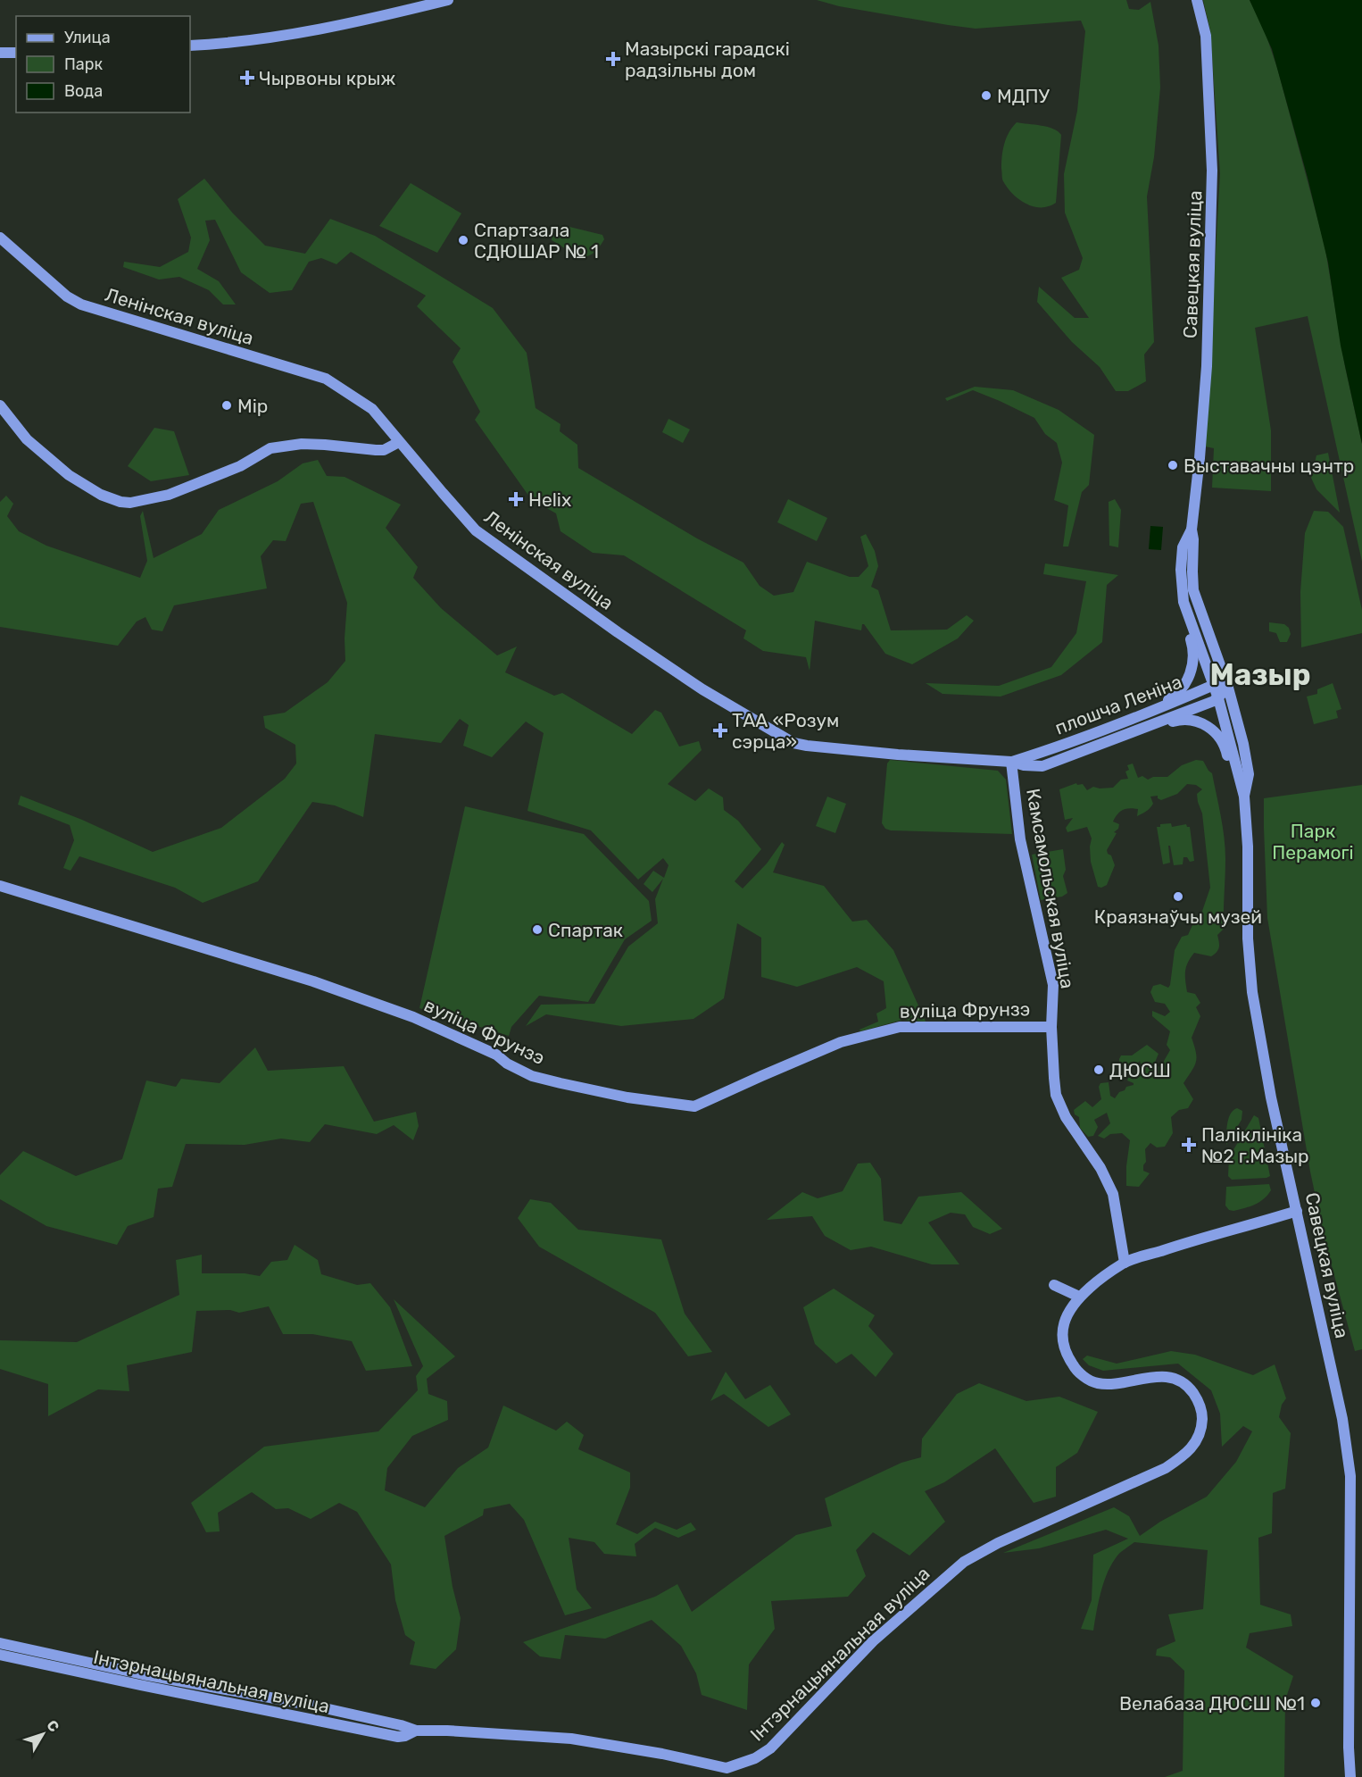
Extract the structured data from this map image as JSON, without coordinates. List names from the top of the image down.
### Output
{
  "streets": {
    "main road": [
      "Савецкая вуліца",
      "Ленінская вуліца",
      "плошча Леніна",
      "Камсамольская вуліца",
      "вуліца Фрунзэ",
      "Інтэрнацыянальная вуліца"
    ]
  },
  "crossings": [
    ["Савецкая вуліца", "плошча Леніна"],
    ["Савецкая вуліца", "Інтэрнацыянальная вуліца"],
    ["Ленінская вуліца", "плошча Леніна"],
    ["Ленінская вуліца", "Камсамольская вуліца"],
    ["плошча Леніна", "Камсамольская вуліца"],
    ["Камсамольская вуліца", "вуліца Фрунзэ"],
    ["Камсамольская вуліца", "Інтэрнацыянальная вуліца"]
  ],
  "districts": ["Мазыр"],
  "parks": ["Парк Перамогі"],
  "places": {
    "health": [
      "Мазырскі гарадскі радзільны дом",
      "Чырвоны крыж",
      "Helix",
      "ТАА «Розум сэрца»",
      "Паліклініка №2 г.Мазыр"
    ],
    "other": [
      "МДПУ",
      "Спартзала СДЮШАР № 1",
      "Мір",
      "Выставачны цэнтр",
      "Краязнаўчы музей",
      "Спартак",
      "ДЮСШ",
      "Велабаза ДЮСШ №1"
    ]
  },
  "legend": ["Улица", "Парк", "Вода"],
  "north": "top right"
}
